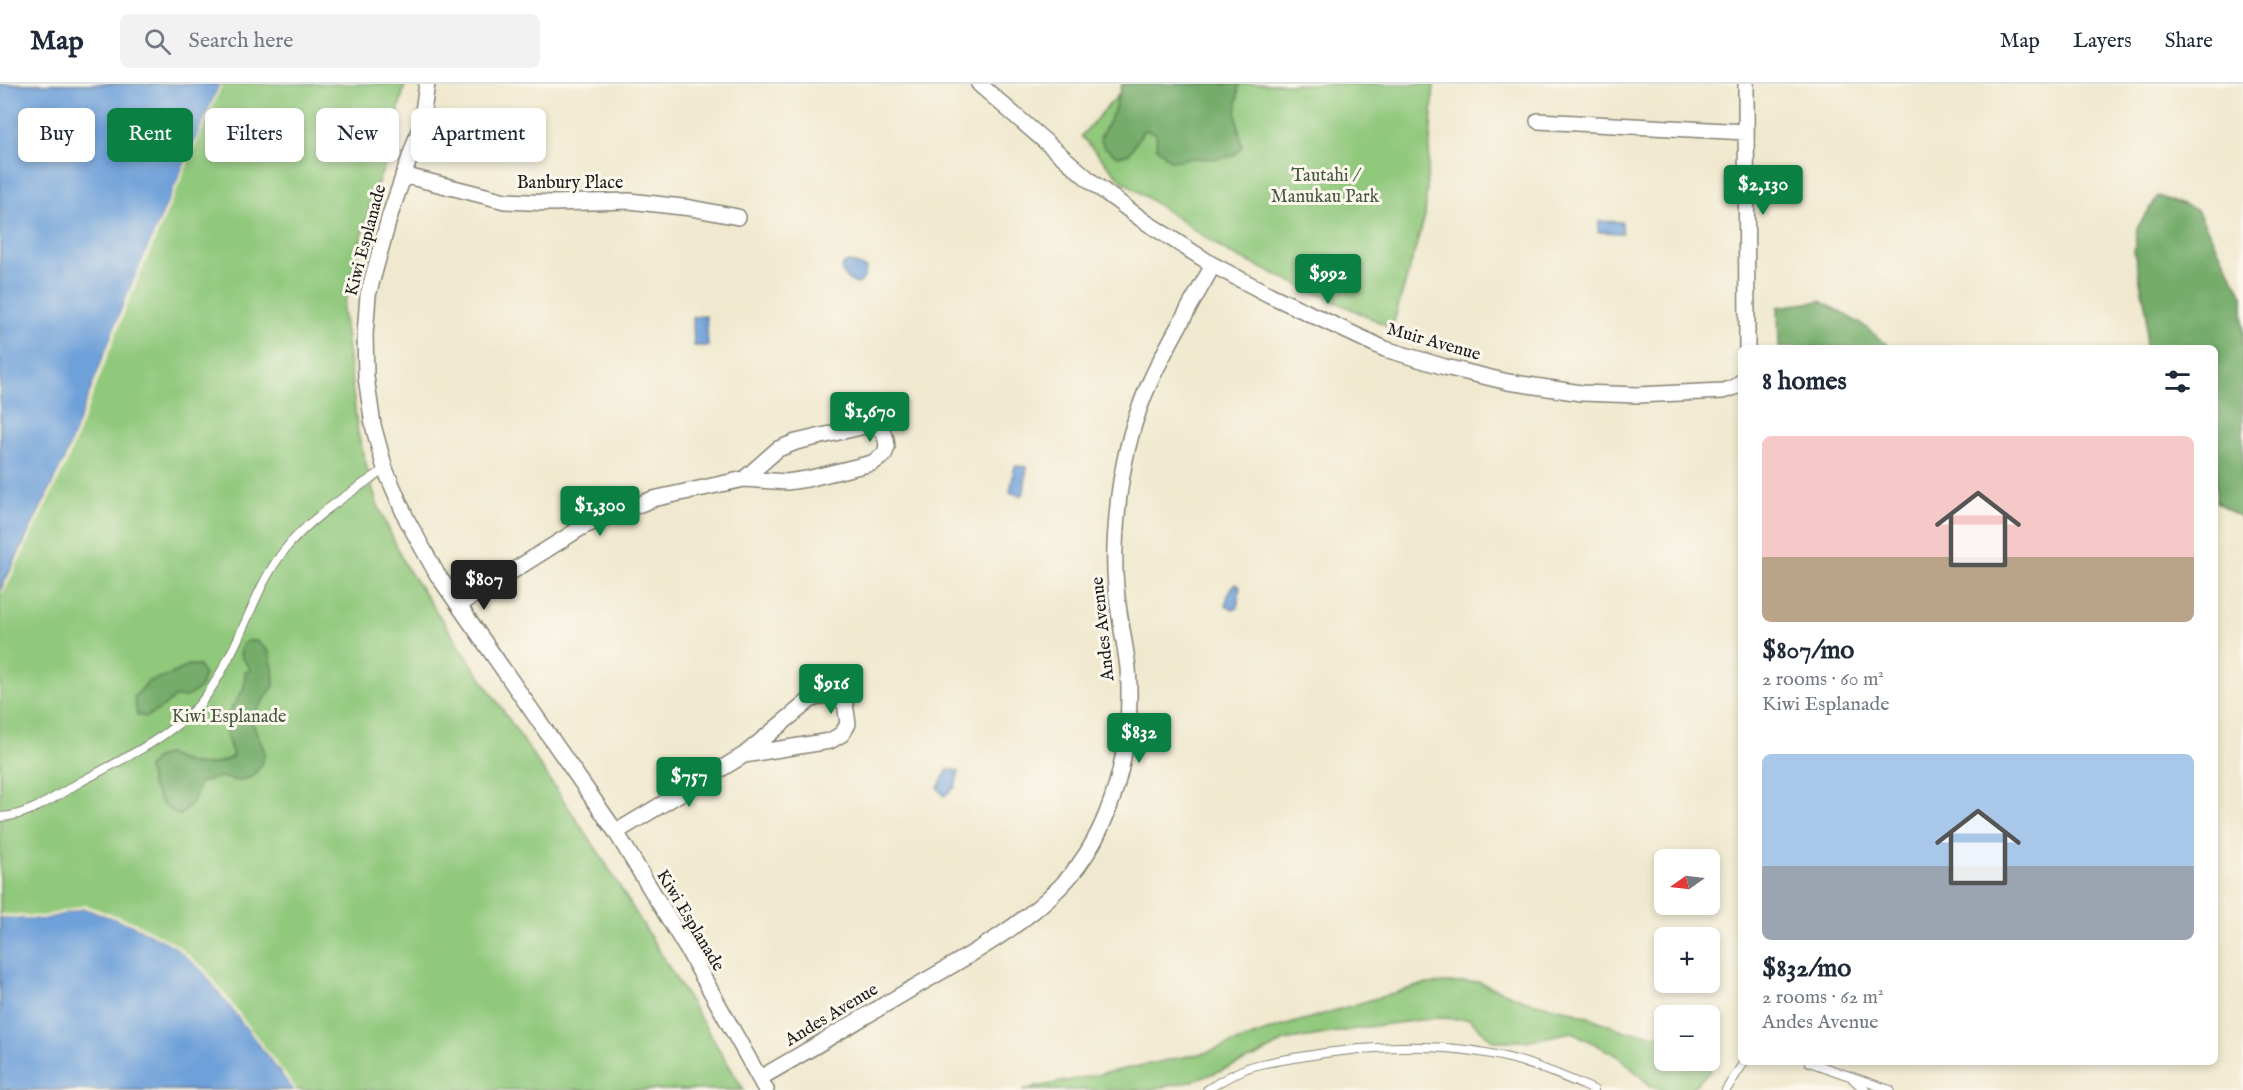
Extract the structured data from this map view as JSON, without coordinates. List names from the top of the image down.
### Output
{
  "streets": {
    "street": [
      "Banbury Place",
      "Kiwi Esplanade",
      "Muir Avenue",
      "Andes Avenue"
    ]
  },
  "crossings": [
    ["Banbury Place", "Kiwi Esplanade"],
    ["Kiwi Esplanade", "Andes Avenue"],
    ["Muir Avenue", "Andes Avenue"]
  ],
  "parks": ["Tautahi / Manukau Park", "Kiwi Esplanade"],
  "north": "left",
  "page": {
    "header": "Map",
    "search": "Search here",
    "nav": ["Map", "Layers", "Share"],
    "chip": [
      "Buy",
      "Rent",
      "Filters",
      "New",
      "Apartment"
    ],
    "price": [
      "$2,130",
      "$992",
      "$1,670",
      "$1,300",
      "$807",
      "$916",
      "$832",
      "$757"
    ],
    "heading": "8 homes",
    "list": [
      {
        "name": "$807/mo",
        "note": "2 rooms · 60 m² · Kiwi Esplanade"
      },
      {
        "name": "$832/mo",
        "note": "2 rooms · 62 m² · Andes Avenue"
      }
    ],
    "map_buttons": ["+", "−"]
  }
}
